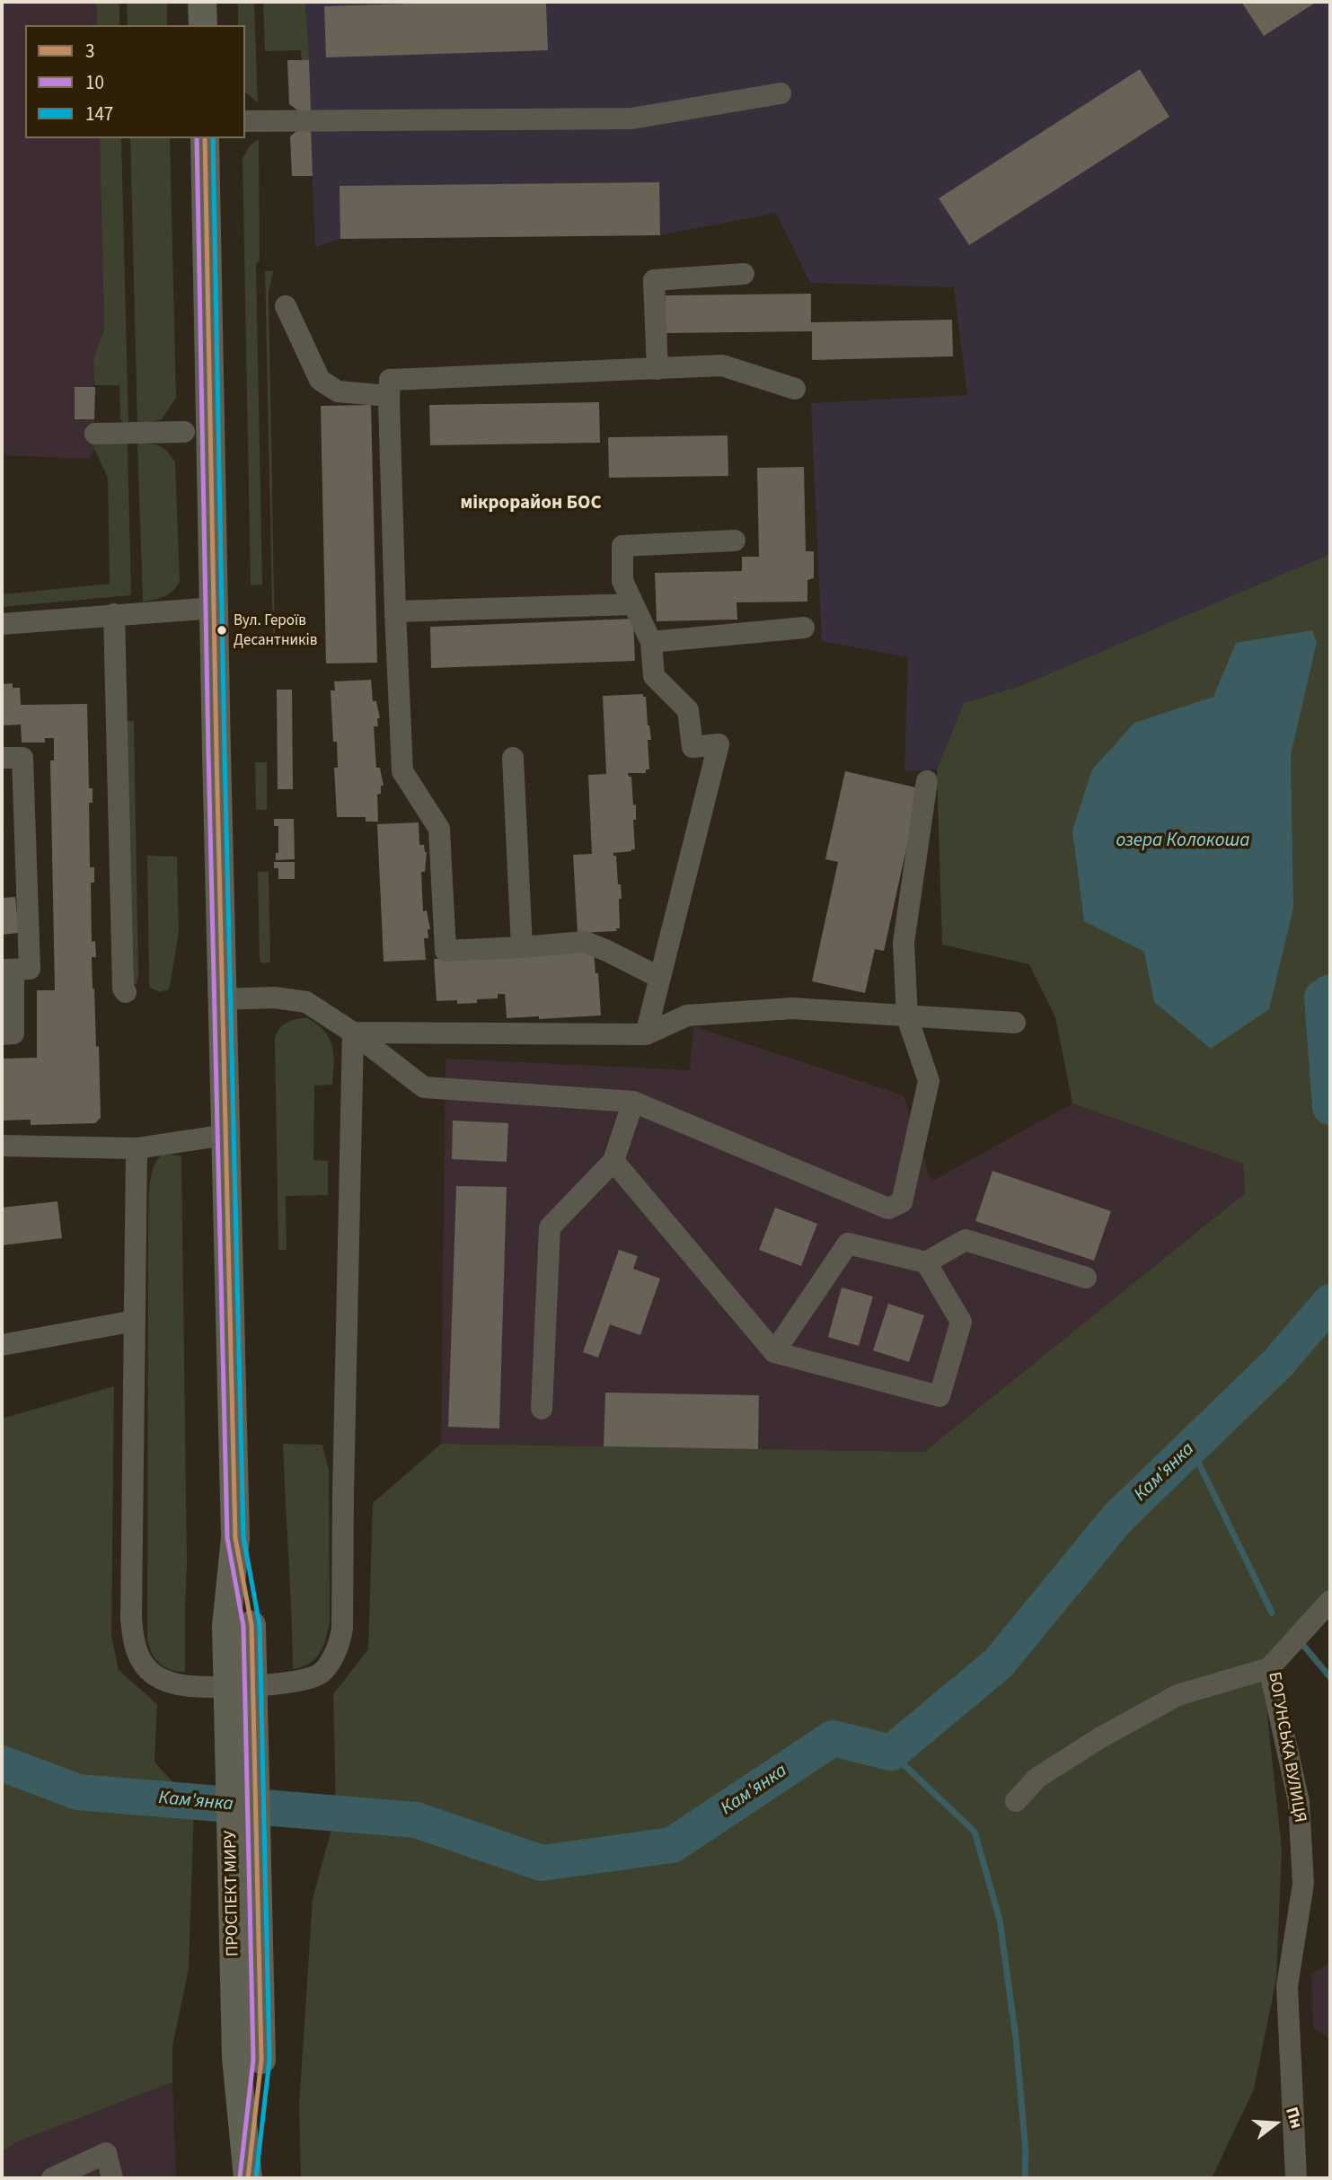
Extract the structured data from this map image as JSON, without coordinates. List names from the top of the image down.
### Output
{
  "streets": {
    "main road": ["ПРОСПЕКТ МИРУ"],
    "street": ["БОГУНСЬКА ВУЛИЦЯ"]
  },
  "districts": ["мікрорайон БОС"],
  "water": ["озера Колокоша", "Кам'янка"],
  "places": ["Вул. Героїв Десантників"],
  "lines": ["transit line 3", "transit line 10", "transit line 147"],
  "legend": ["3", "10", "147"],
  "north": "right"
}
